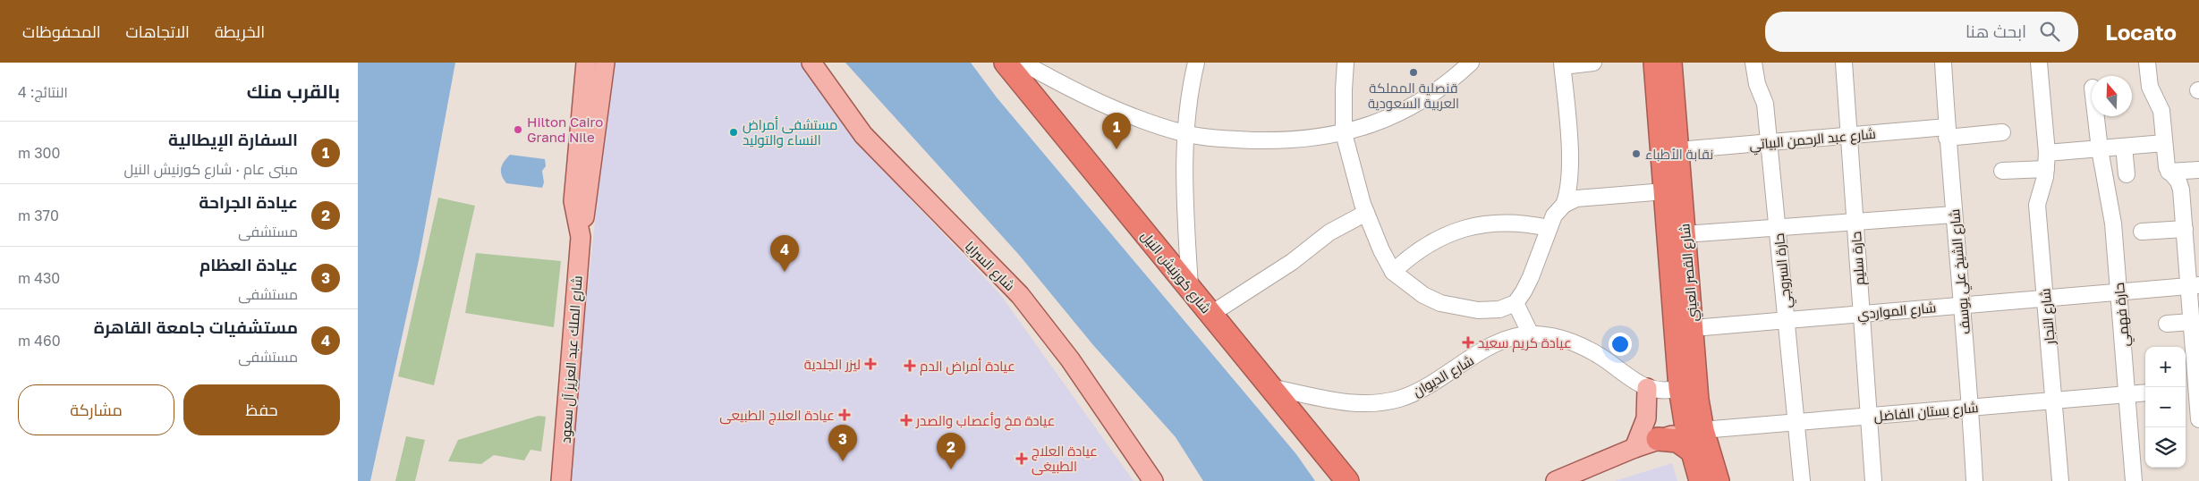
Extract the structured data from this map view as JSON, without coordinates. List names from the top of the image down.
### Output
{
  "streets": {
    "highway": ["شارع كورنيش النيل", "شارع القصر العيني"],
    "main road": ["شارع السرايا", "شارع الملك عبد العزيز آل سعود"],
    "street": [
      "شارع عبد الرحمن البياتي",
      "حارة سليم",
      "حارة السروجي",
      "شارع الشيخ علي يوسف",
      "شارع المواردي",
      "حارة فهمي",
      "شارع النجار",
      "شارع الديوان",
      "شارع بستان الفاضل"
    ]
  },
  "crossings": [
    ["شارع عبد الرحمن البياتي", "حارة سليم"],
    ["شارع عبد الرحمن البياتي", "حارة السروجي"],
    ["شارع عبد الرحمن البياتي", "شارع الشيخ علي يوسف"],
    ["شارع عبد الرحمن البياتي", "شارع القصر العيني"],
    ["حارة سليم", "شارع المواردي"],
    ["حارة سليم", "شارع بستان الفاضل"],
    ["حارة السروجي", "شارع المواردي"],
    ["حارة السروجي", "شارع بستان الفاضل"],
    ["شارع كورنيش النيل", "شارع الديوان"],
    ["شارع الشيخ علي يوسف", "شارع المواردي"],
    ["شارع الشيخ علي يوسف", "شارع بستان الفاضل"],
    ["شارع القصر العيني", "شارع المواردي"],
    ["شارع القصر العيني", "شارع الديوان"],
    ["شارع القصر العيني", "شارع بستان الفاضل"],
    ["شارع المواردي", "حارة فهمي"],
    ["شارع المواردي", "شارع النجار"],
    ["حارة فهمي", "شارع بستان الفاضل"],
    ["شارع النجار", "شارع بستان الفاضل"]
  ],
  "places": {
    "other": [
      "قنصلية المملكة العربية السعودية",
      "Hilton Cairo Grand Nile",
      "مستشفى أمراض النساء والتوليد",
      "نقابة الأطباء"
    ],
    "health": [
      "عيادة كريم سعيد",
      "ليزر الجلدية",
      "عيادة أمراض الدم",
      "عيادة العلاج الطبيعى",
      "عيادة مخ وأعصاب والصدر",
      "عيادة العلاج الطبيغى"
    ]
  },
  "north": "top",
  "page": {
    "header": "Locato",
    "search": "ابحث هنا",
    "nav": ["الخريطة", "الاتجاهات", "المحفوظات"],
    "heading": ["بالقرب منك", "النتائج: 4"],
    "pins": [
      "1",
      "4",
      "3",
      "2"
    ],
    "list": [
      {
        "mark": "1",
        "name": "السفارة الإيطالية",
        "note": "مبنى عام · شارع كورنيش النيل",
        "value": "300 m"
      },
      {
        "mark": "2",
        "name": "عيادة الجراحة",
        "note": "مستشفى",
        "value": "370 m"
      },
      {
        "mark": "3",
        "name": "عيادة العظام",
        "note": "مستشفى",
        "value": "430 m"
      },
      {
        "mark": "4",
        "name": "مستشفيات جامعة القاهرة",
        "note": "مستشفى",
        "value": "460 m"
      }
    ],
    "map_buttons": ["+", "−"],
    "buttons": ["حفظ", "مشاركة"]
  }
}
